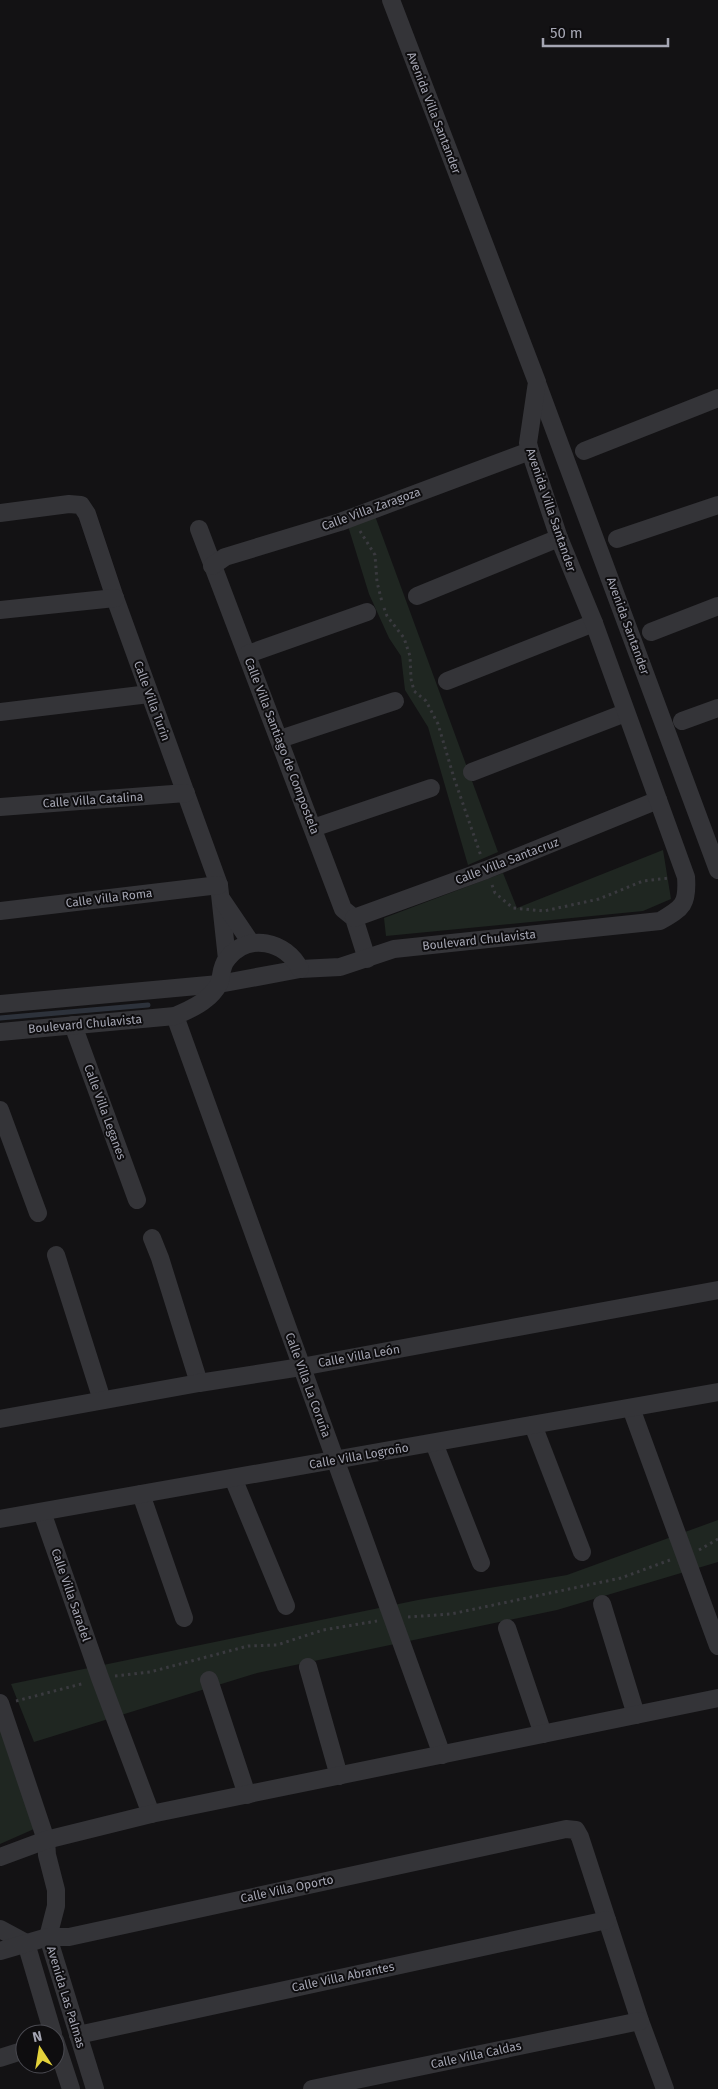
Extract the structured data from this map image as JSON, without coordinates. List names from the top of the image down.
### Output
{
  "streets": {
    "street": [
      "Avenida Villa Santander",
      "Calle Villa Zaragoza",
      "Avenida Santander",
      "Calle Villa Turin",
      "Calle Villa Santiago de Compostela",
      "Calle Villa Catalina",
      "Calle Villa Santacruz",
      "Calle Villa Roma",
      "Boulevard Chulavista",
      "Calle Villa Leganes",
      "Calle Villa León",
      "Calle Villa La Coruña",
      "Calle Villa Logroño",
      "Calle Villa Saradel",
      "Calle Villa Oporto",
      "Calle Villa Abrantes",
      "Avenida Las Palmas",
      "Calle Villa Caldas"
    ]
  },
  "crossings": [
    ["Avenida Villa Santander", "Calle Villa Zaragoza"],
    ["Avenida Villa Santander", "Avenida Santander"],
    ["Avenida Villa Santander", "Calle Villa Santacruz"],
    ["Avenida Villa Santander", "Boulevard Chulavista"],
    ["Calle Villa Zaragoza", "Calle Villa Santiago de Compostela"],
    ["Calle Villa Turin", "Calle Villa Catalina"],
    ["Calle Villa Turin", "Calle Villa Roma"],
    ["Calle Villa Turin", "Boulevard Chulavista"],
    ["Calle Villa Santiago de Compostela", "Calle Villa Santacruz"],
    ["Calle Villa Santiago de Compostela", "Boulevard Chulavista"],
    ["Boulevard Chulavista", "Calle Villa Leganes"],
    ["Boulevard Chulavista", "Calle Villa La Coruña"],
    ["Calle Villa León", "Calle Villa La Coruña"],
    ["Calle Villa La Coruña", "Calle Villa Logroño"],
    ["Calle Villa Logroño", "Calle Villa Saradel"],
    ["Calle Villa Oporto", "Calle Villa Abrantes"],
    ["Calle Villa Oporto", "Avenida Las Palmas"],
    ["Calle Villa Abrantes", "Avenida Las Palmas"]
  ],
  "scale_bar": "50 m",
  "north": "top"
}
